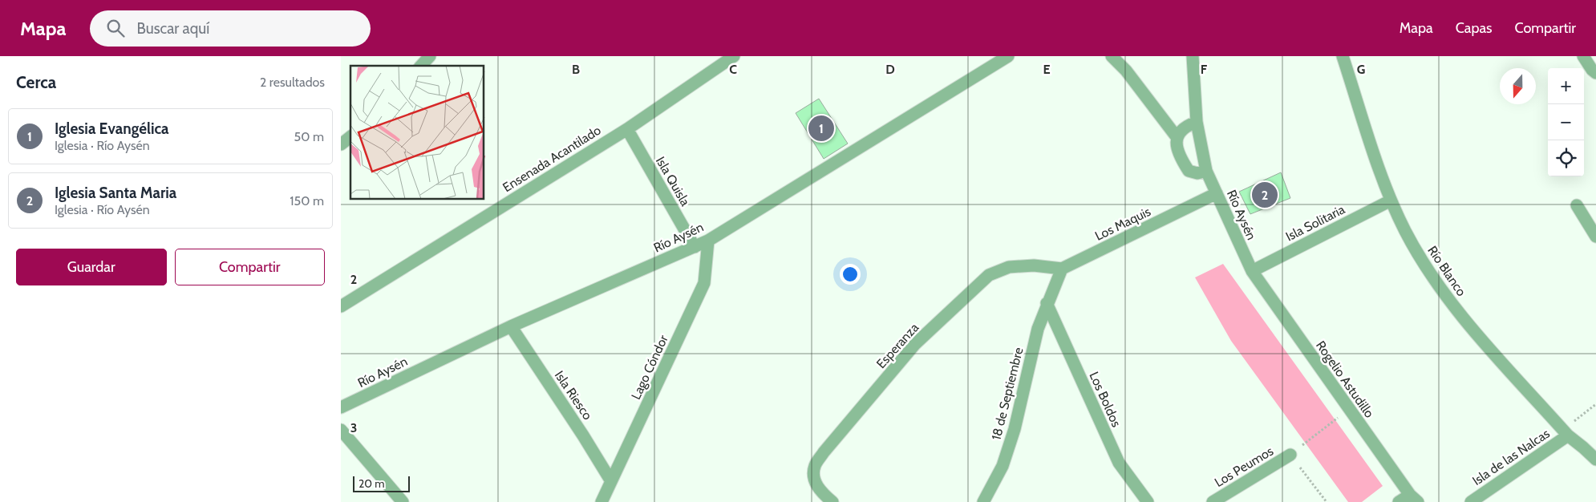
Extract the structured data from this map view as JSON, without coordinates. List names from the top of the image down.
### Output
{
  "streets": {
    "street": [
      "Ensenada Acantilado",
      "Isla Quisla",
      "Río Aysén",
      "Isla Solitaria",
      "Los Maquis",
      "Río Blanco",
      "Esperanza",
      "Lago Cóndor",
      "Rogelio Astudillo",
      "18 de Septiembre",
      "Isla Riesco",
      "Los Boldos",
      "Isla de las Nalcas",
      "Los Peumos"
    ]
  },
  "crossings": [
    ["Ensenada Acantilado", "Isla Quisla"],
    ["Isla Quisla", "Río Aysén"],
    ["Río Aysén", "Isla Solitaria"],
    ["Río Aysén", "Los Maquis"],
    ["Río Aysén", "Lago Cóndor"],
    ["Río Aysén", "Rogelio Astudillo"],
    ["Río Aysén", "Isla Riesco"],
    ["Isla Solitaria", "Río Blanco"],
    ["Isla Solitaria", "Rogelio Astudillo"],
    ["Los Maquis", "Esperanza"],
    ["Los Maquis", "18 de Septiembre"],
    ["Río Blanco", "Isla de las Nalcas"],
    ["Esperanza", "18 de Septiembre"],
    ["Lago Cóndor", "Isla Riesco"],
    ["18 de Septiembre", "Los Boldos"]
  ],
  "scale_bar": "20 m",
  "north": "bottom",
  "page": {
    "header": "Mapa",
    "search": "Buscar aquí",
    "nav": ["Mapa", "Capas", "Compartir"],
    "heading": ["Cerca", "2 resultados"],
    "map_buttons": ["+", "−"],
    "list": [
      {
        "mark": "1",
        "name": "Iglesia Evangélica",
        "note": "Iglesia · Río Aysén",
        "value": "50 m"
      },
      {
        "mark": "2",
        "name": "Iglesia Santa Maria",
        "note": "Iglesia · Río Aysén",
        "value": "150 m"
      }
    ],
    "pins": ["1", "2"],
    "buttons": ["Guardar", "Compartir"],
    "scale": "20 m"
  },
  "grid": {
    "columns": [
      "B",
      "C",
      "D",
      "E",
      "F",
      "G"
    ],
    "rows": ["2", "3"]
  }
}
